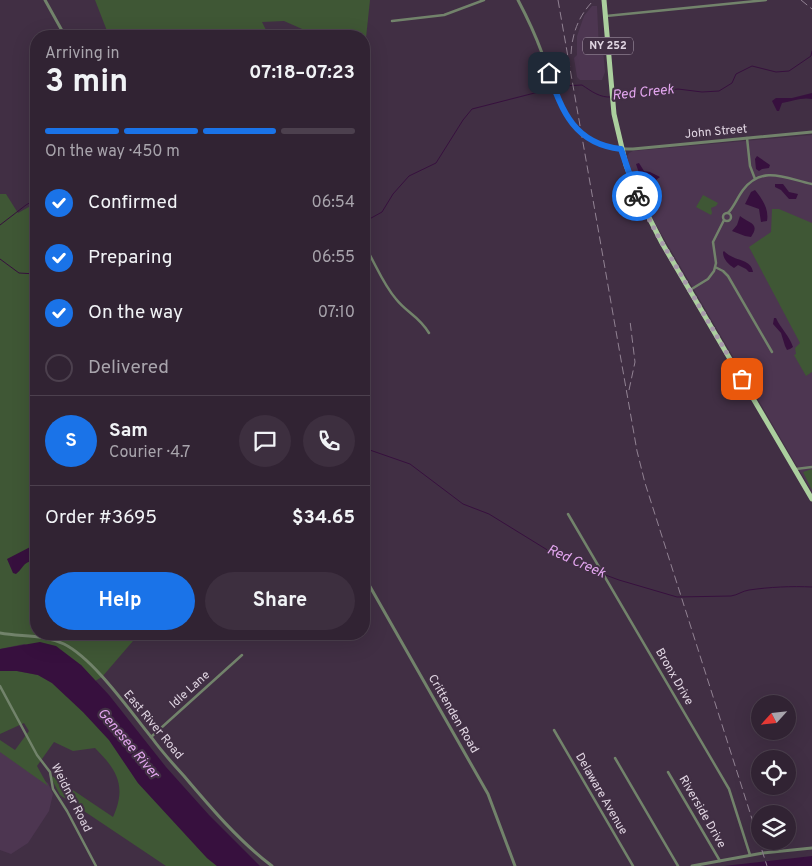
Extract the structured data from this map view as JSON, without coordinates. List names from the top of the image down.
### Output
{
  "streets": {
    "main road": ["NY 252"],
    "street": [
      "John Street",
      "Bronx Drive",
      "Idle Lane",
      "Crittenden Road",
      "East River Road",
      "Delaware Avenue",
      "Weidner Road",
      "Riverside Drive"
    ]
  },
  "crossings": [
    ["NY 252", "John Street"],
    ["Idle Lane", "East River Road"]
  ],
  "water": ["Red Creek", "Genesee River"],
  "north": "bottom left",
  "page": {
    "heading": ["3 min", "Arriving in", "07:18–07:23"],
    "panel": [
      "Sam",
      "Courier · 4.7",
      "Order #3695",
      "$34.65"
    ],
    "bar": "On the way · 450 m",
    "list": [
      ["Confirmed", "06:54"],
      ["Preparing", "06:55"],
      ["On the way", "07:10"],
      "Delivered"
    ],
    "round": "S",
    "buttons": ["Help", "Share"]
  }
}
